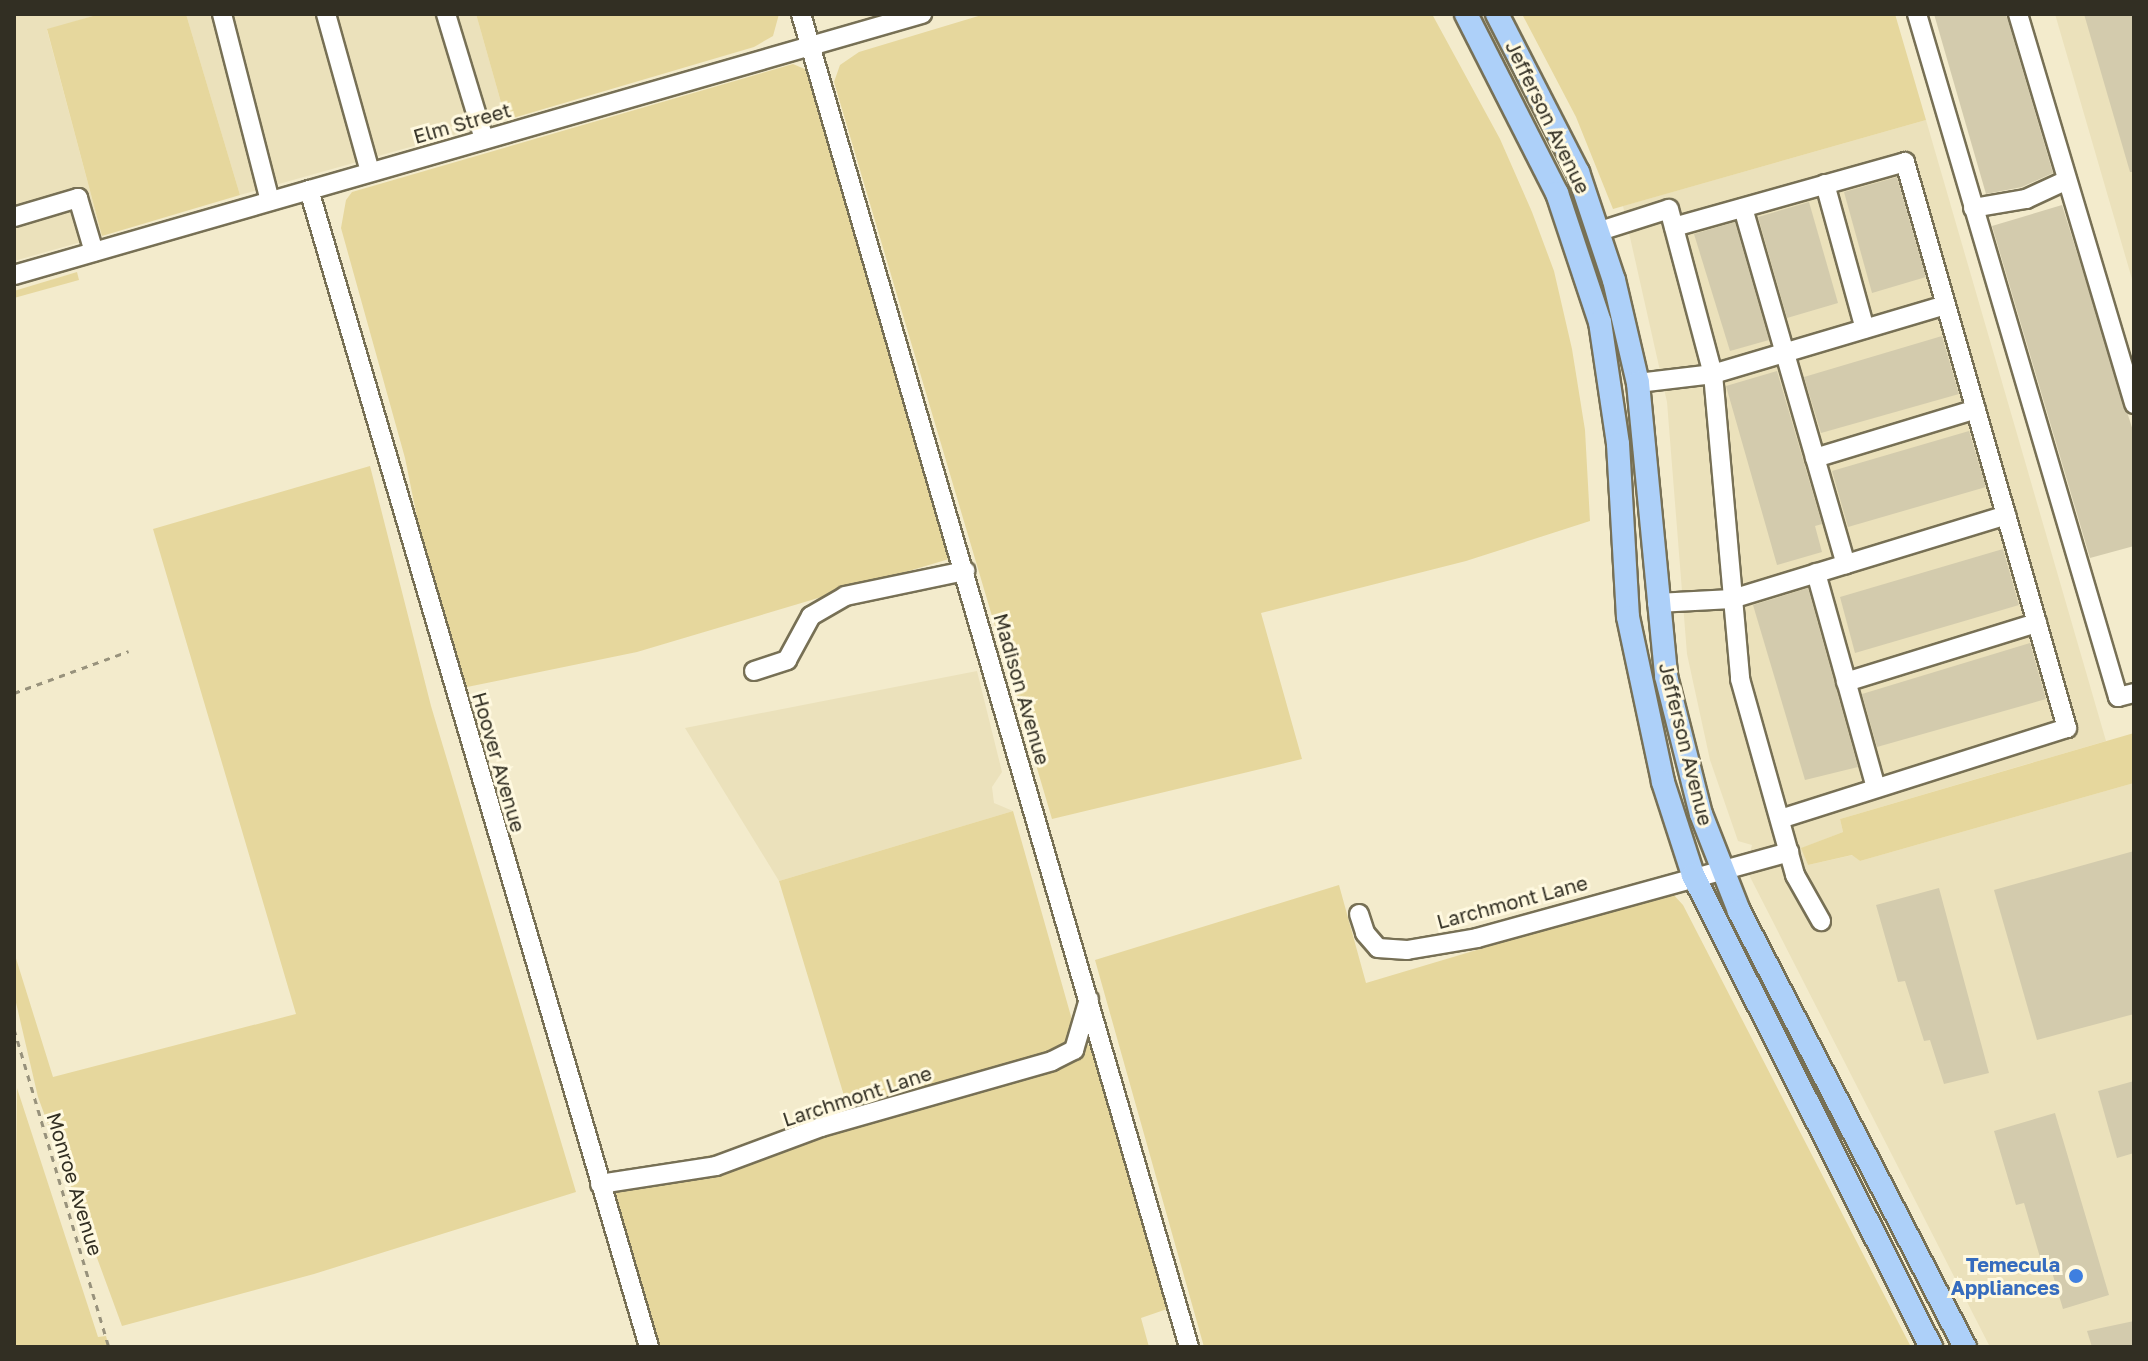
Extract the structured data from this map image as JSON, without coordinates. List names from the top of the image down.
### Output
{
  "streets": {
    "main road": ["Jefferson Avenue"],
    "street": [
      "Elm Street",
      "Madison Avenue",
      "Hoover Avenue",
      "Larchmont Lane"
    ],
    "path": ["Monroe Avenue"]
  },
  "crossings": [
    ["Jefferson Avenue", "Larchmont Lane"],
    ["Elm Street", "Madison Avenue"],
    ["Elm Street", "Hoover Avenue"],
    ["Madison Avenue", "Larchmont Lane"],
    ["Hoover Avenue", "Larchmont Lane"]
  ],
  "places": ["Temecula Appliances"]
}
